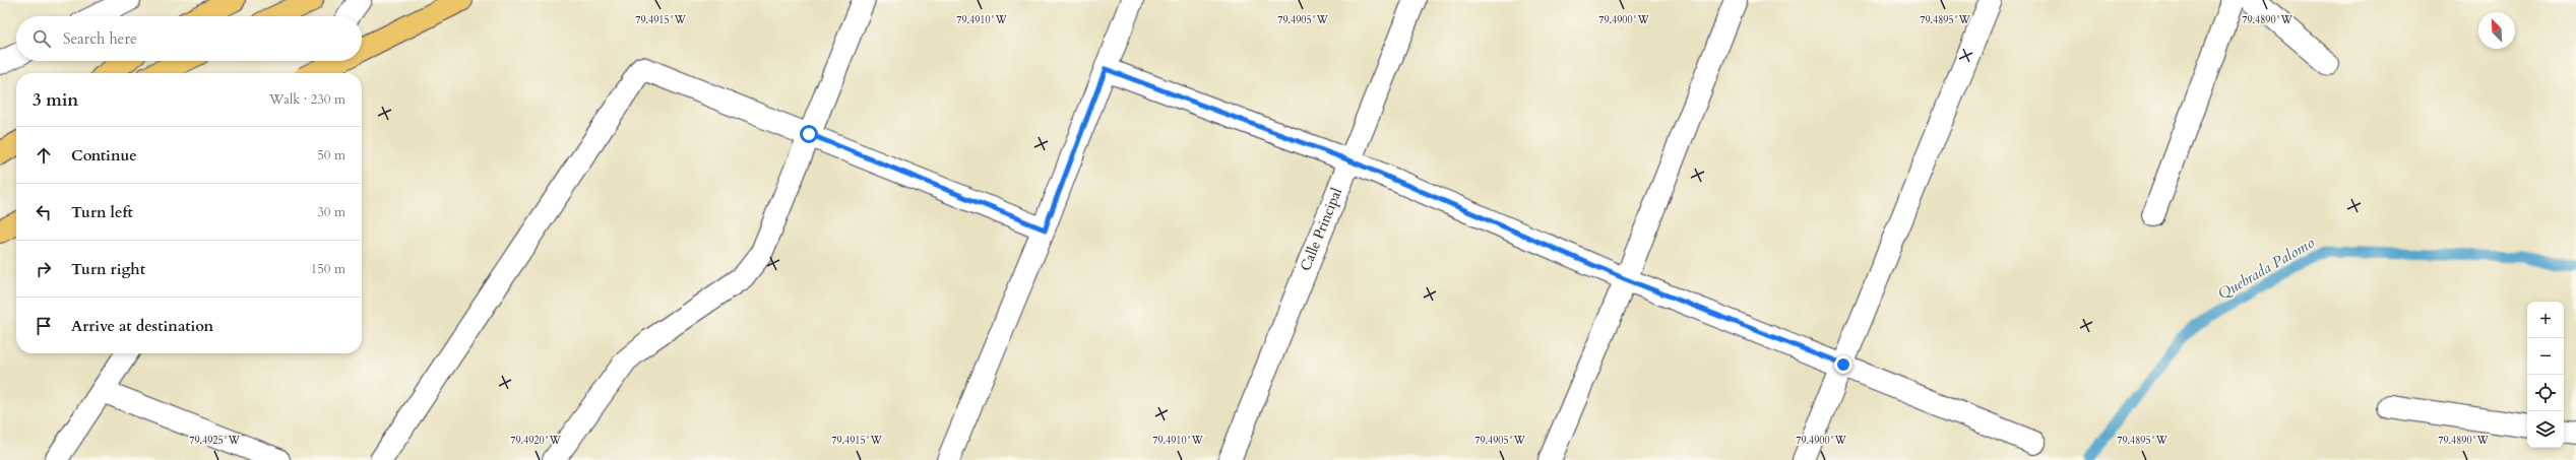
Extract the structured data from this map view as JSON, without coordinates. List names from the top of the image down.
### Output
{
  "streets": {
    "street": ["Calle Principal"]
  },
  "water": ["Quebrada Palomo"],
  "north": "top left",
  "page": {
    "search": "Search here",
    "heading": ["3 min", "Walk · 230 m"],
    "list": [
      ["Continue", "50 m"],
      ["Turn left", "30 m"],
      ["Turn right", "150 m"],
      "Arrive at destination"
    ],
    "map_buttons": ["+", "−"]
  },
  "coordinates": [
    "79.4910°W",
    "79.4900°W",
    "79.4895°W",
    "79.4915°W",
    "79.4905°W",
    "79.4890°W",
    "79.4925°W",
    "79.4920°W"
  ]
}
